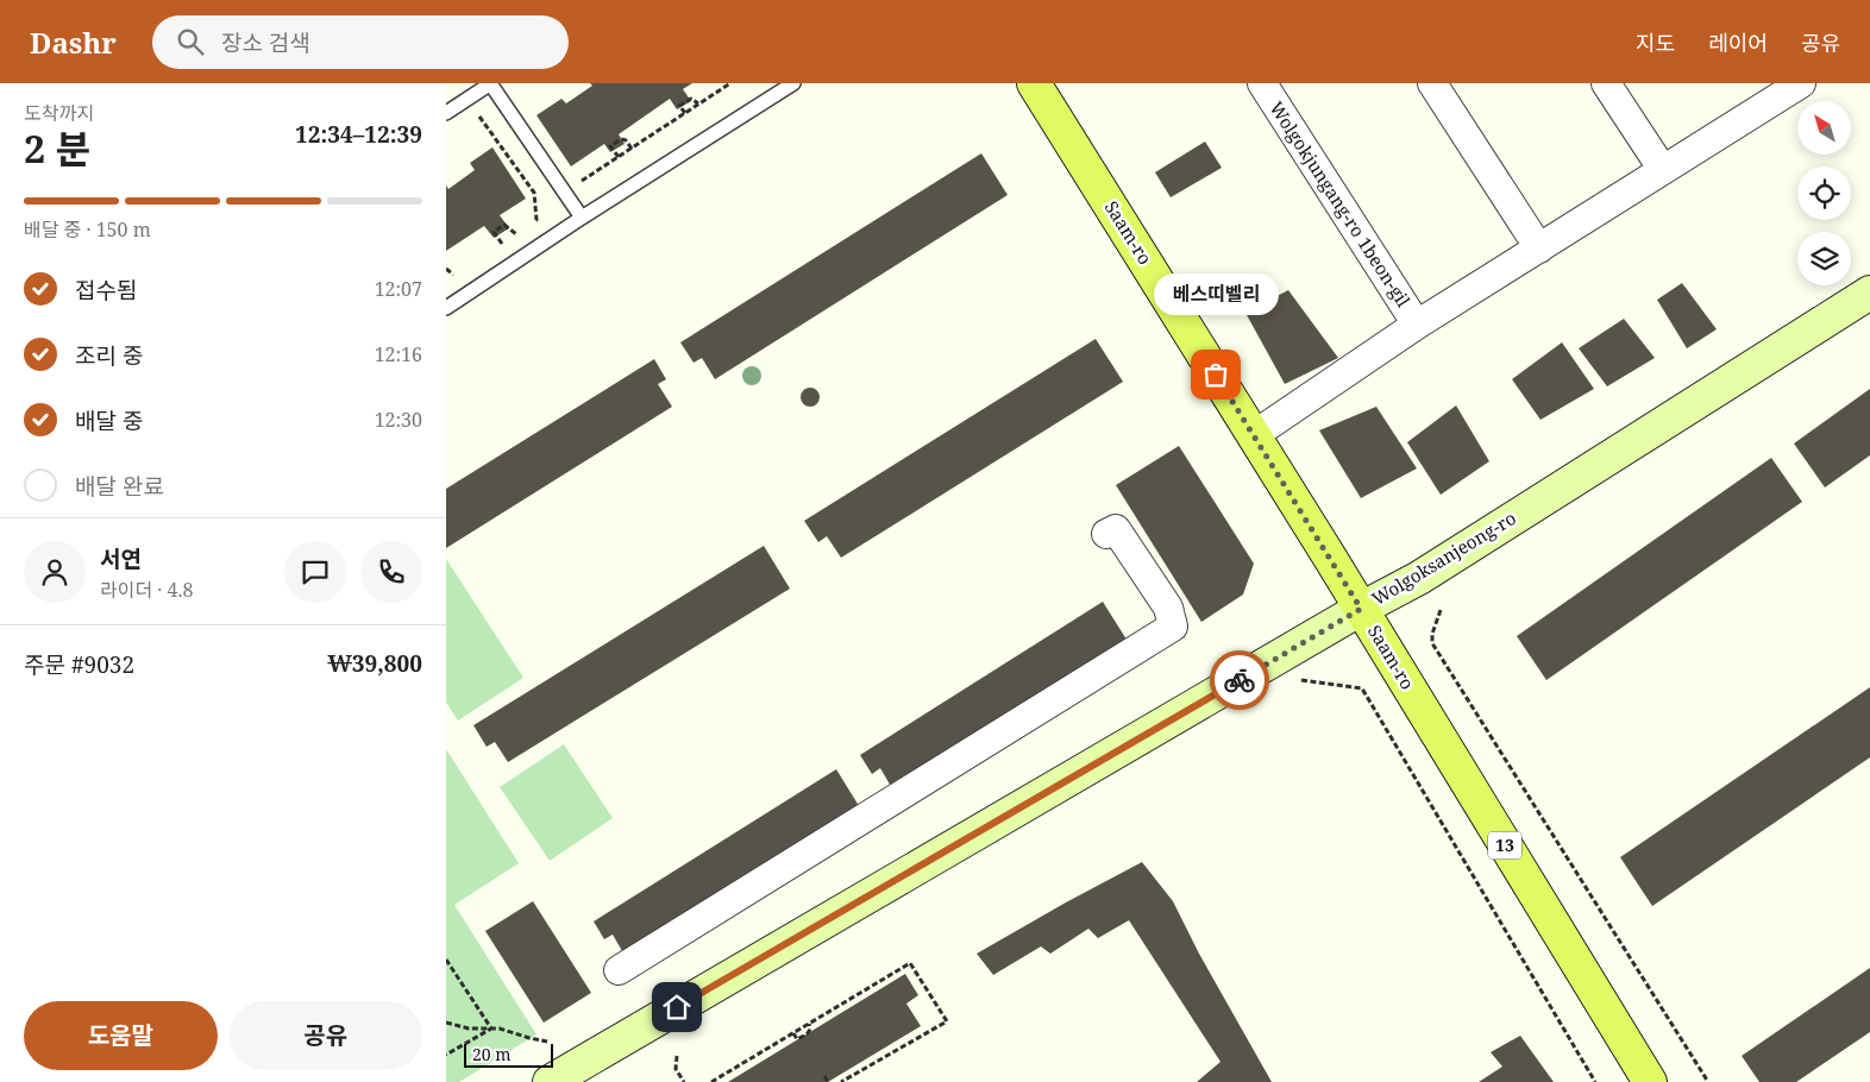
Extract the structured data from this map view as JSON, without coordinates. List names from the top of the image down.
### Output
{
  "streets": {
    "main road": ["Saam-ro", "13"],
    "street": ["Wolgokjungang-ro 1beon-gil", "Wolgoksanjeong-ro"]
  },
  "crossings": [
    ["Saam-ro", "Wolgoksanjeong-ro"]
  ],
  "places": ["베스띠벨리"],
  "scale_bar": "20 m",
  "north": "top left",
  "page": {
    "header": "Dashr",
    "search": "장소 검색",
    "nav": ["지도", "레이어", "공유"],
    "heading": ["2 분", "도착까지", "12:34–12:39"],
    "panel": [
      "서연",
      "라이더 · 4.8",
      "주문 #9032",
      "₩39,800"
    ],
    "bar": "배달 중 · 150 m",
    "list": [
      ["접수됨", "12:07"],
      ["조리 중", "12:16"],
      ["배달 중", "12:30"],
      "배달 완료"
    ],
    "bubble": "베스띠벨리",
    "buttons": ["도움말", "공유"],
    "scale": "20 m"
  }
}
